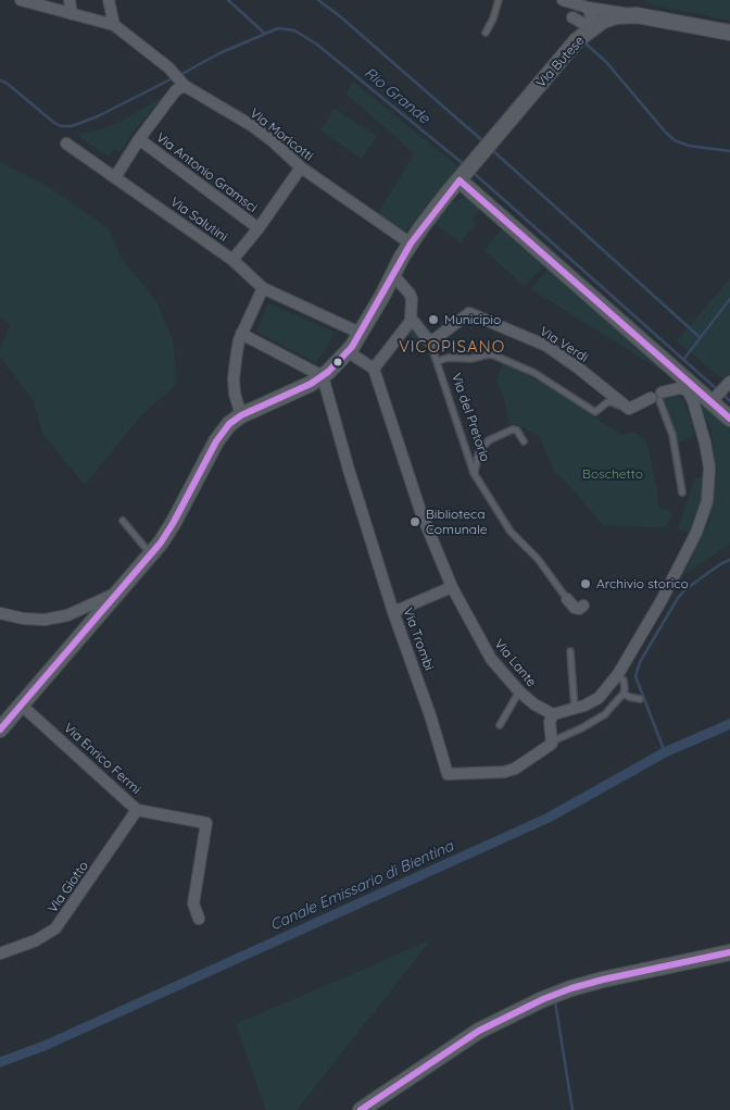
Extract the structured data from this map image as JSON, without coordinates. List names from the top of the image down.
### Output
{
  "streets": {
    "street": [
      "Via Butese",
      "Via Moricotti",
      "Via Antonio Gramsci",
      "Via Salutini",
      "Via Verdi",
      "Via del Pretorio",
      "Via Trombi",
      "Via Lante",
      "Via Enrico Fermi",
      "Via Giotto"
    ]
  },
  "crossings": [
    ["Via Butese", "Via Moricotti"],
    ["Via Butese", "Via Salutini"],
    ["Via Butese", "Via Trombi"],
    ["Via Verdi", "Via del Pretorio"],
    ["Via Enrico Fermi", "Via Giotto"]
  ],
  "districts": ["VICOPISANO"],
  "water": ["Rio Grande", "Canale Emissario di Bientina"],
  "parks": ["Boschetto"],
  "places": ["Municipio", "Biblioteca Comunale", "Archivio storico"]
}
